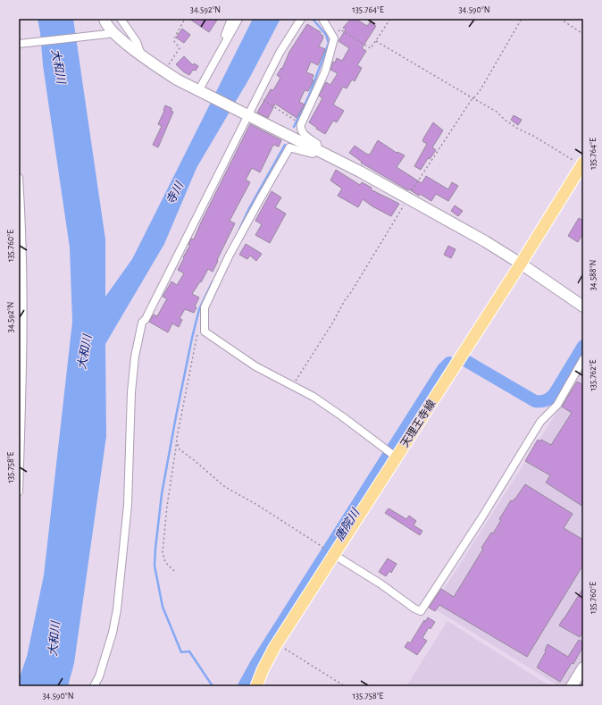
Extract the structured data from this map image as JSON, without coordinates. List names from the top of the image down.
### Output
{
  "streets": {
    "main road": ["天理王寺線"]
  },
  "water": ["大和川", "寺川", "唐院川"],
  "coordinates": [
    "34.592°N",
    "135.764°E",
    "34.590°N",
    "135.760°E",
    "34.588°N",
    "135.762°E",
    "135.758°E"
  ]
}
